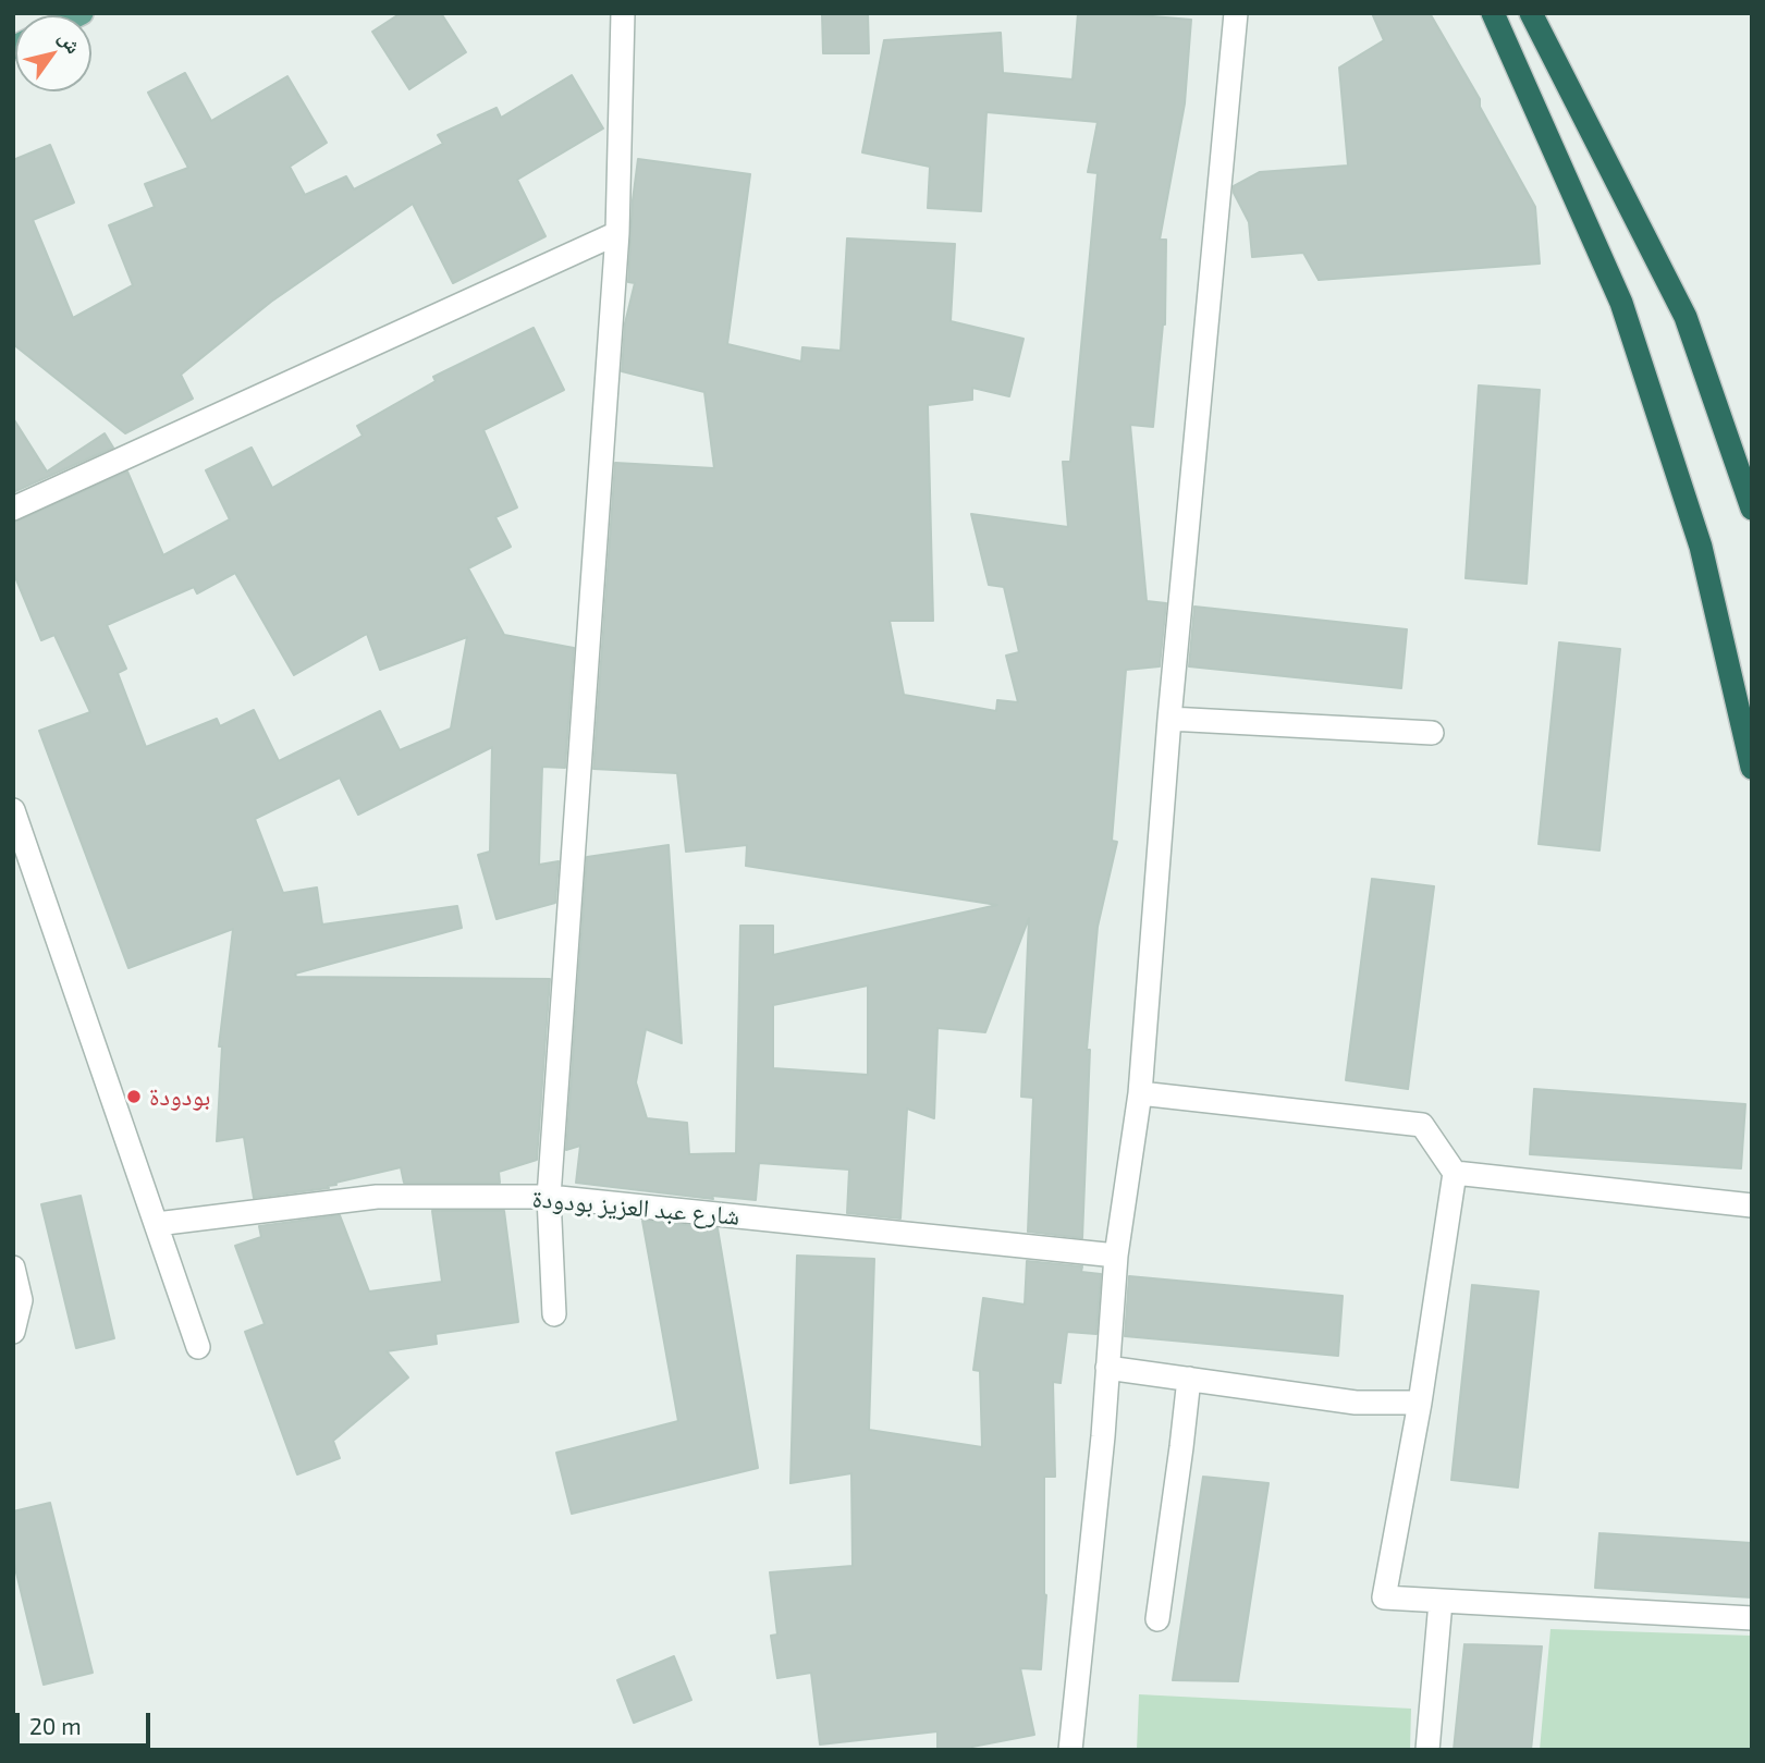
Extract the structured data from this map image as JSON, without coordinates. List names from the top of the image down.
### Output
{
  "streets": {
    "street": ["شارع عبد العزيز بودودة"]
  },
  "places": ["بودودة"],
  "scale_bar": "20 m",
  "north": "top right"
}
